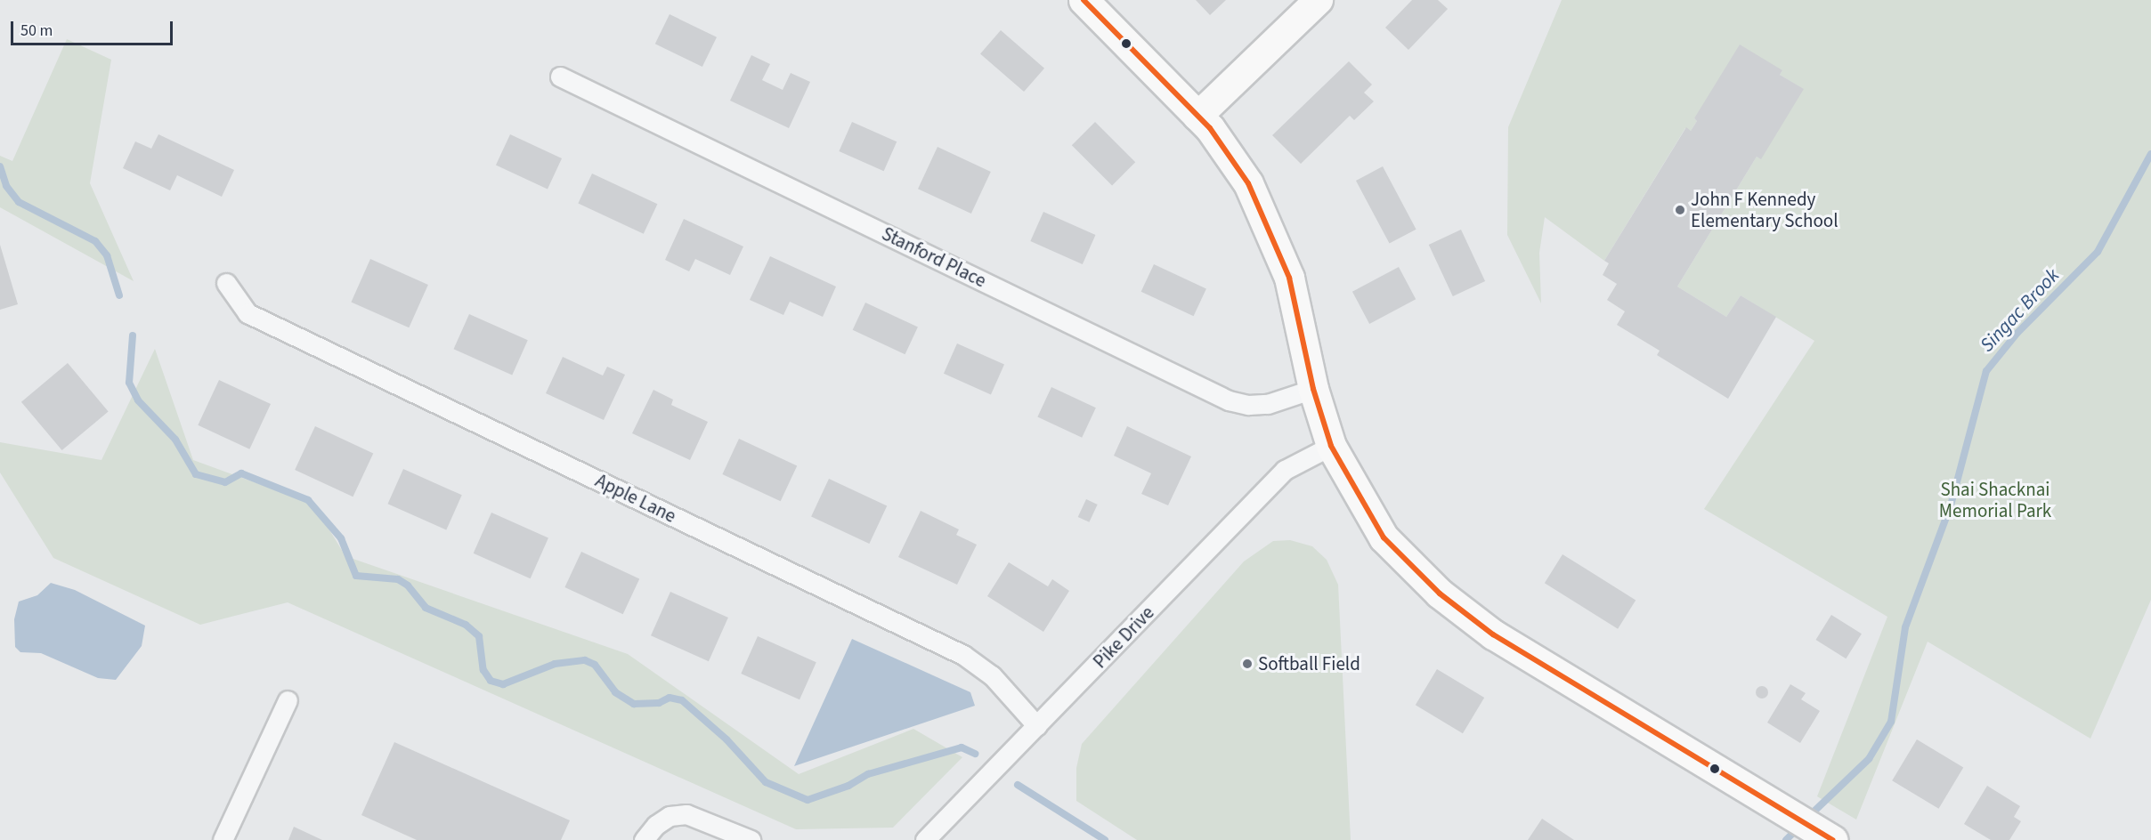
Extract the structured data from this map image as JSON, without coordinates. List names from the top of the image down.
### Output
{
  "streets": {
    "street": ["Stanford Place", "Apple Lane", "Pike Drive"]
  },
  "crossings": [
    ["Apple Lane", "Pike Drive"]
  ],
  "water": ["Singac Brook"],
  "parks": ["Shai Shacknai Memorial Park"],
  "places": ["John F Kennedy Elementary School", "Softball Field"],
  "scale_bar": "50 m"
}
